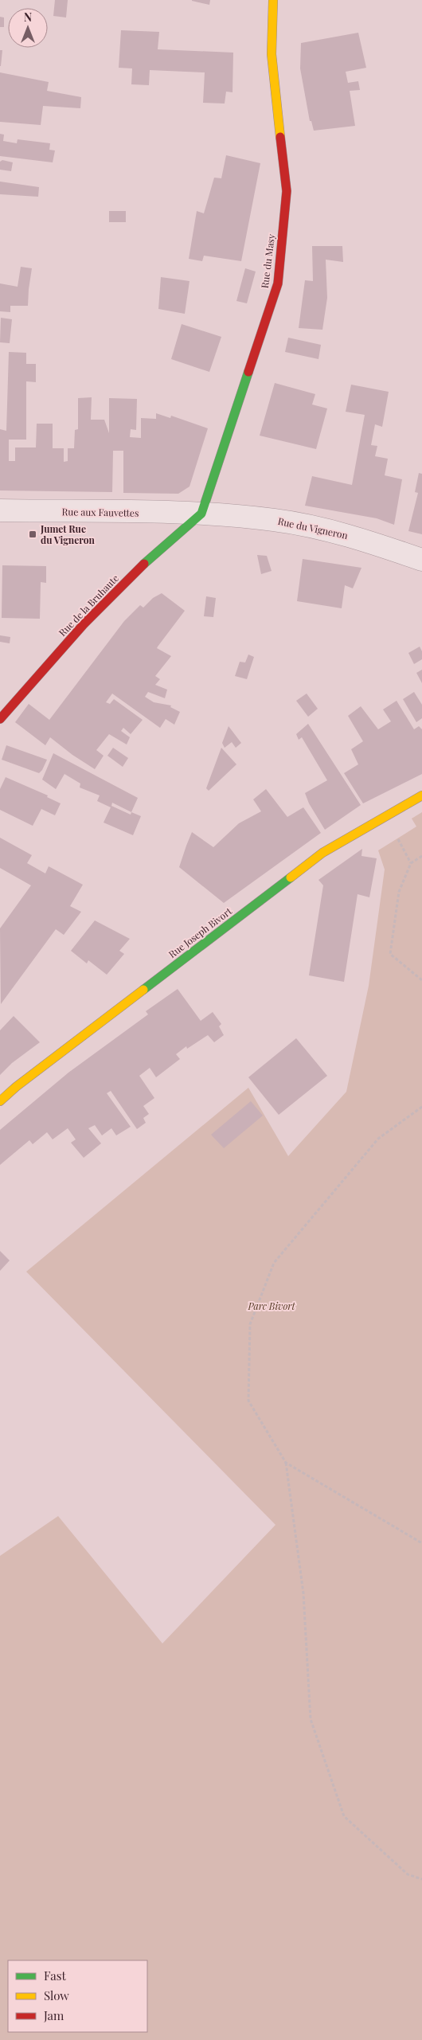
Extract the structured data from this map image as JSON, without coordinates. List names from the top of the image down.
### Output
{
  "streets": {
    "street": [
      "Rue du Masy",
      "Rue aux Fauvettes",
      "Rue du Vigneron",
      "Rue de la Bruhaute",
      "Rue Joseph Bivort"
    ]
  },
  "crossings": [
    ["Rue du Masy", "Rue aux Fauvettes"],
    ["Rue du Masy", "Rue du Vigneron"],
    ["Rue du Masy", "Rue de la Bruhaute"],
    ["Rue aux Fauvettes", "Rue du Vigneron"],
    ["Rue aux Fauvettes", "Rue de la Bruhaute"],
    ["Rue du Vigneron", "Rue de la Bruhaute"]
  ],
  "parks": ["Parc Bivort"],
  "places": {
    "transit": ["Jumet Rue du Vigneron"]
  },
  "legend": ["Fast", "Slow", "Jam"],
  "north": "top"
}
